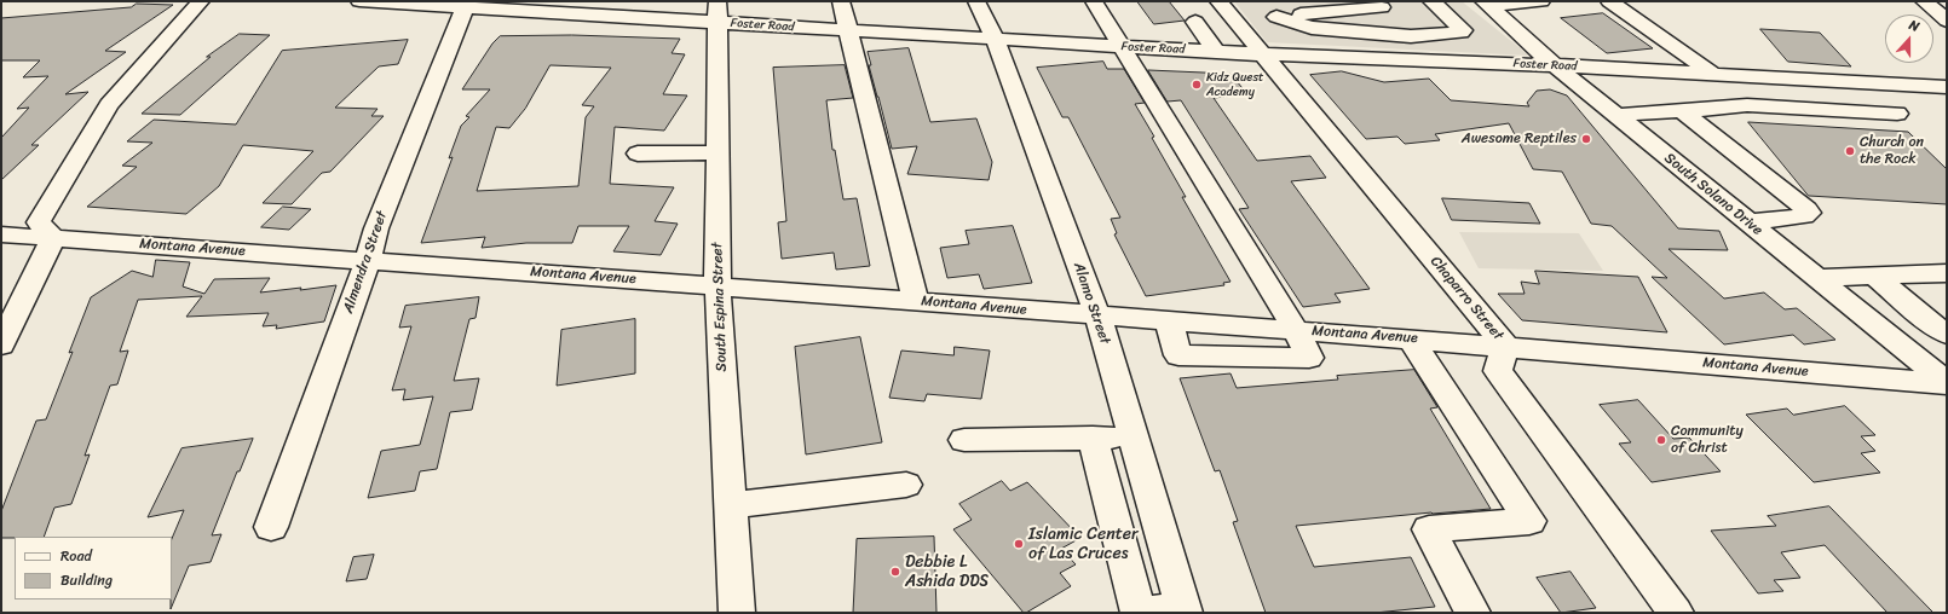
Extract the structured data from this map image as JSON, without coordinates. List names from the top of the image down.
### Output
{
  "streets": {
    "street": [
      "Foster Road",
      "South Solano Drive",
      "Montana Avenue",
      "Almendra Street",
      "Chaparro Street",
      "Alamo Street",
      "South Espina Street"
    ]
  },
  "crossings": [
    ["Foster Road", "South Solano Drive"],
    ["Foster Road", "Almendra Street"],
    ["Foster Road", "Chaparro Street"],
    ["Foster Road", "Alamo Street"],
    ["Foster Road", "South Espina Street"],
    ["South Solano Drive", "Montana Avenue"],
    ["Montana Avenue", "Almendra Street"],
    ["Montana Avenue", "Chaparro Street"],
    ["Montana Avenue", "Alamo Street"],
    ["Montana Avenue", "South Espina Street"]
  ],
  "places": [
    "Kidz Quest Academy",
    "Awesome Reptiles",
    "Church on the Rock",
    "Community of Christ",
    "Islamic Center of Las Cruces",
    "Debbie L Ashida DDS"
  ],
  "legend": ["Road", "Building"],
  "north": "top"
}
